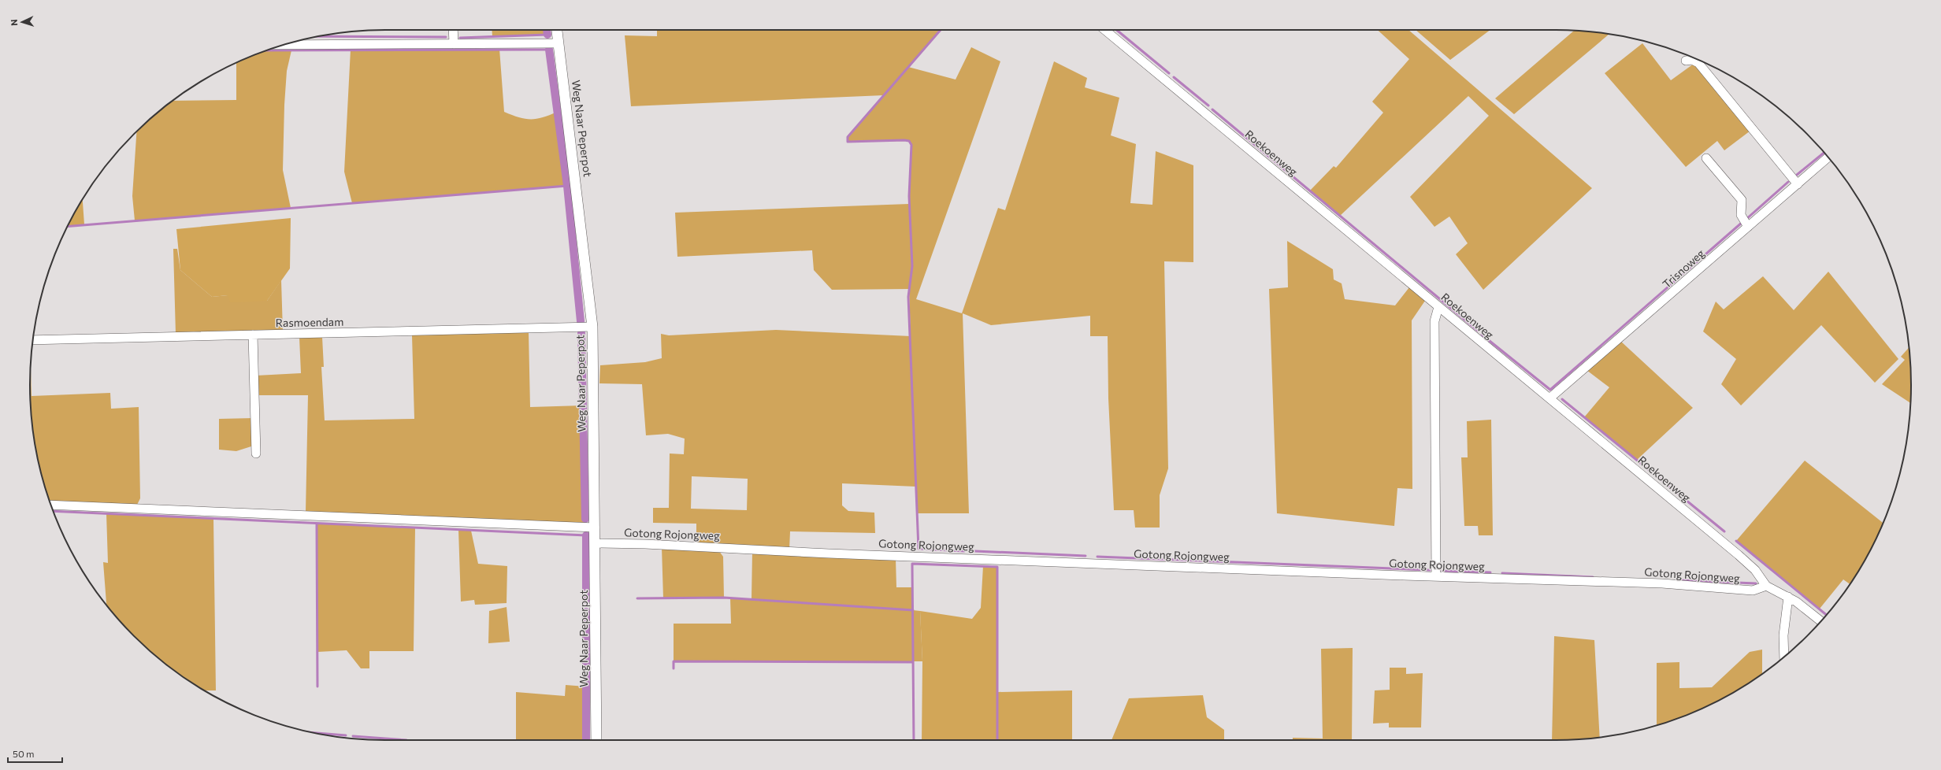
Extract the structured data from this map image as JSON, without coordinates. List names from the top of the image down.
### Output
{
  "streets": {
    "street": [
      "Weg Naar Peperpot",
      "Roekoenweg",
      "Trisnoweg",
      "Rasmoendam",
      "Gotong Rojongweg"
    ]
  },
  "crossings": [
    ["Weg Naar Peperpot", "Rasmoendam"],
    ["Weg Naar Peperpot", "Gotong Rojongweg"],
    ["Roekoenweg", "Trisnoweg"],
    ["Roekoenweg", "Gotong Rojongweg"]
  ],
  "scale_bar": "50 m",
  "north": "left"
}
